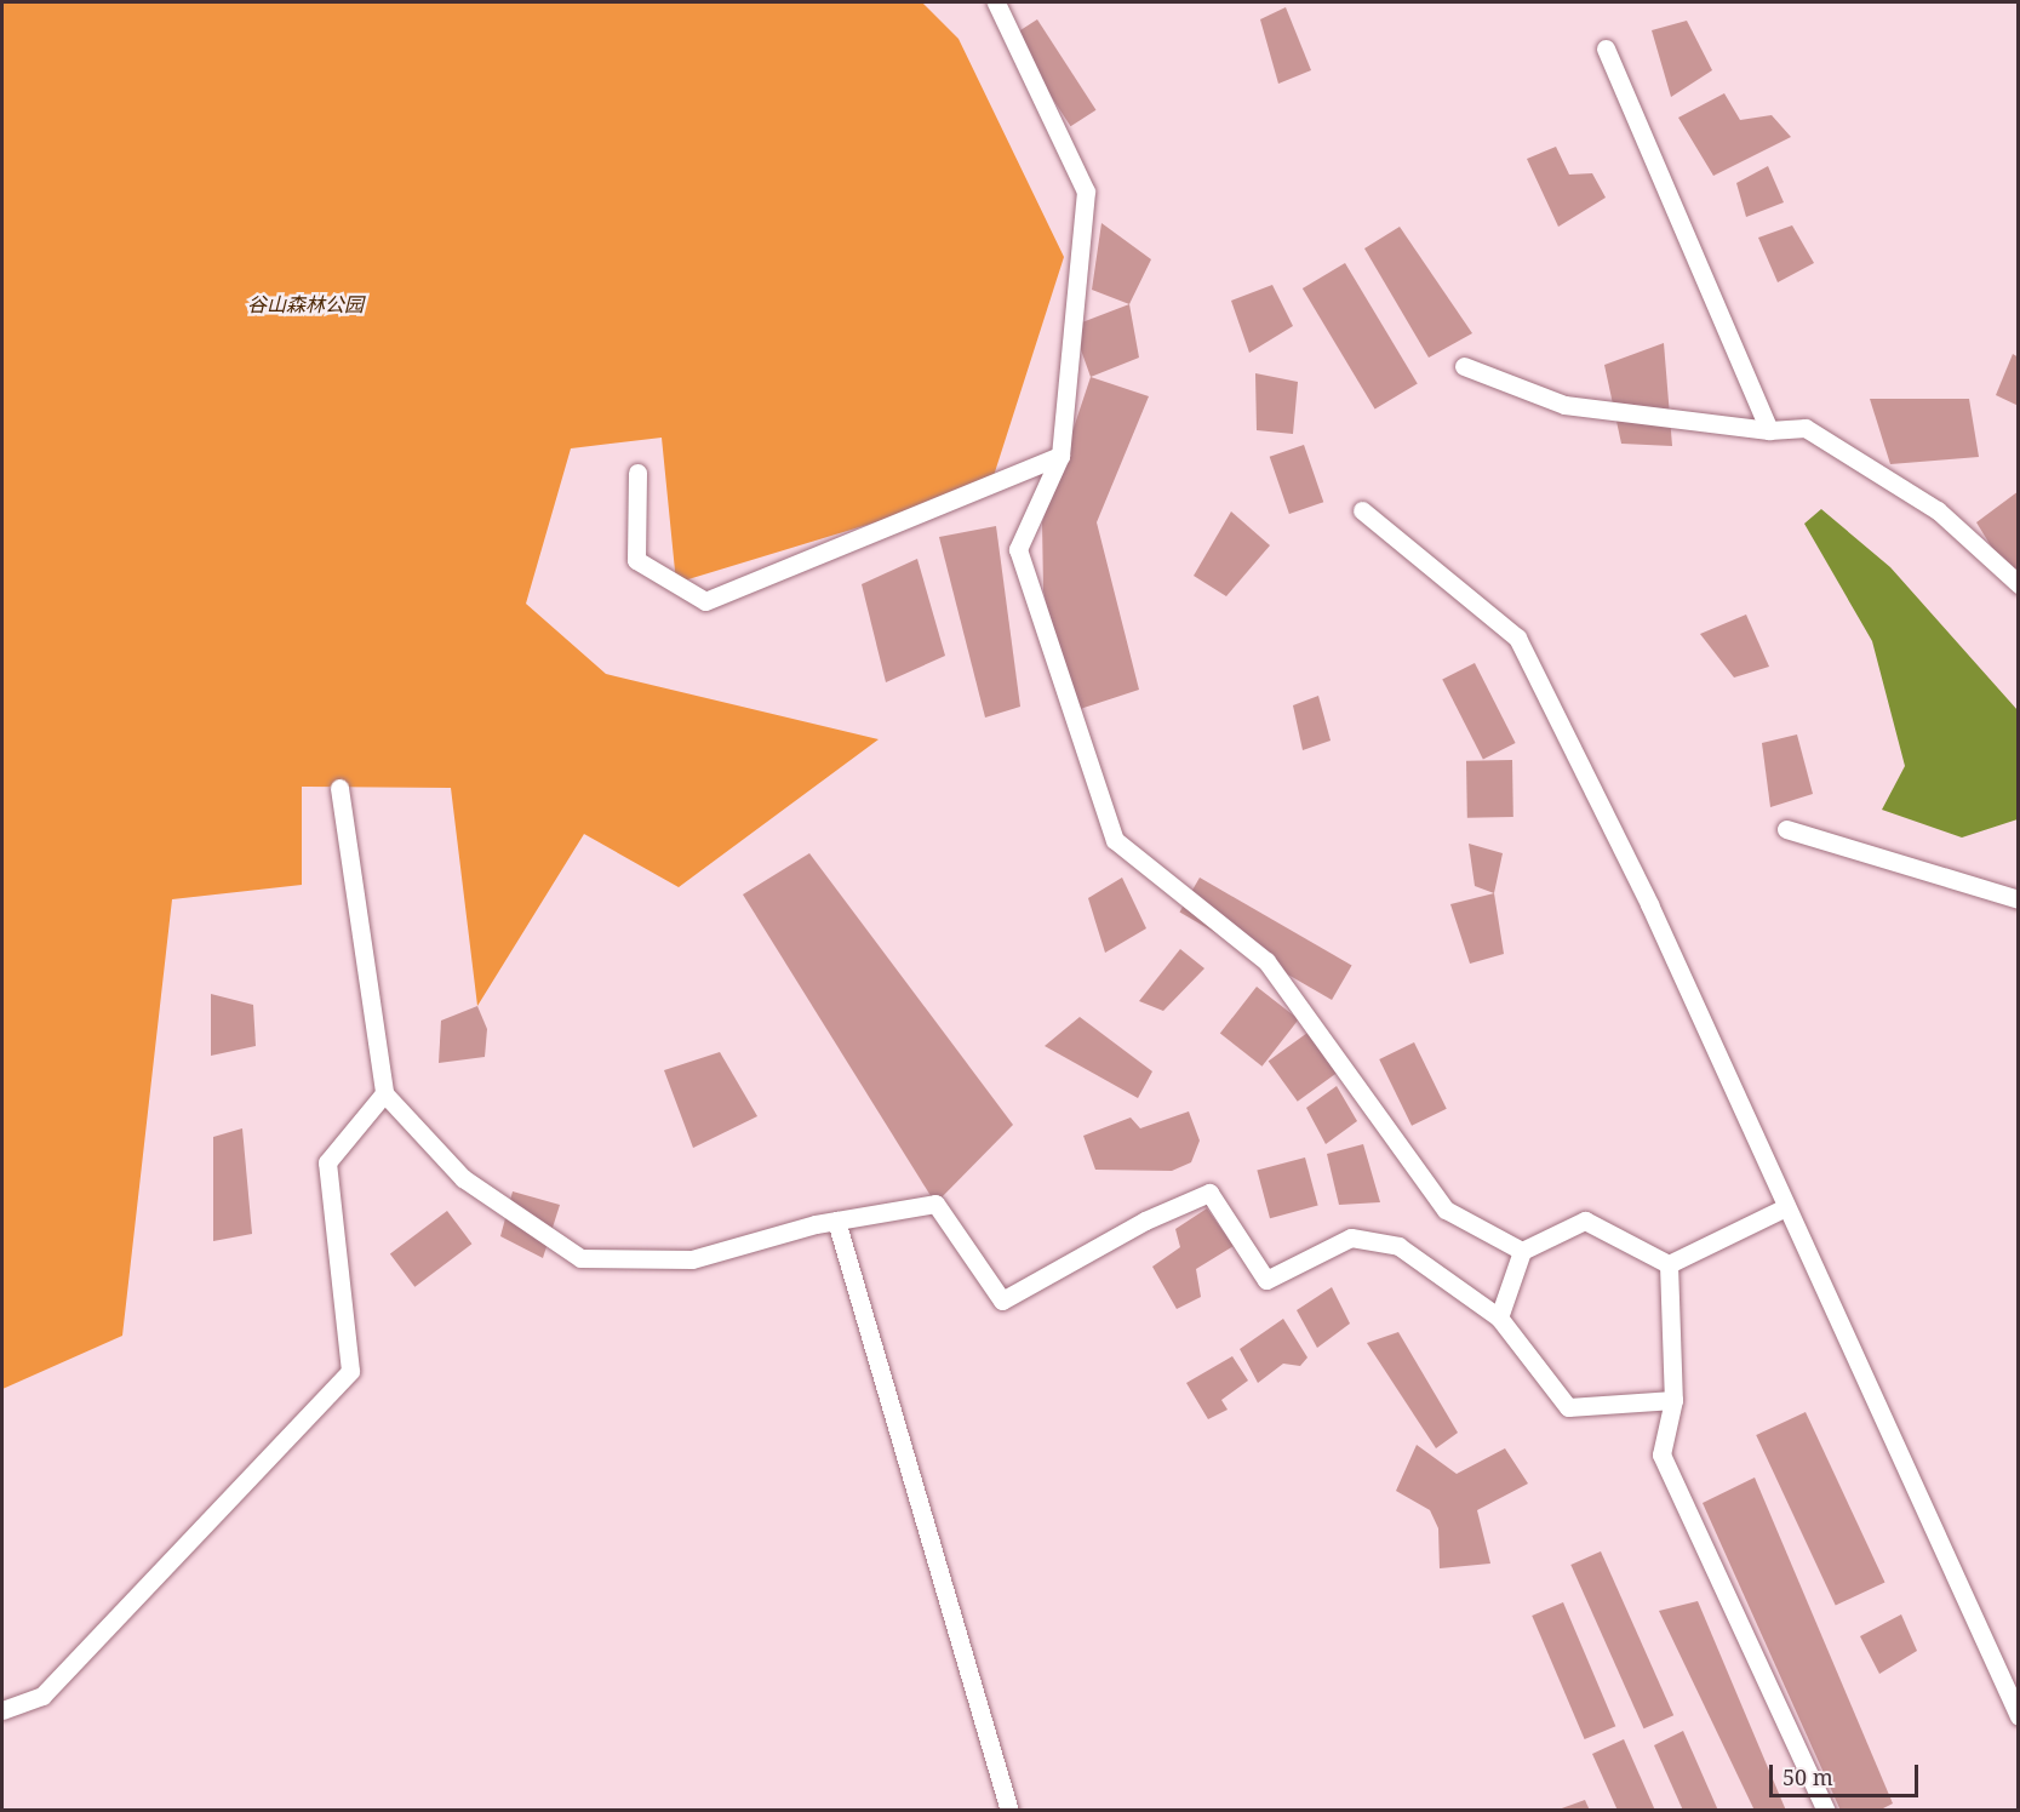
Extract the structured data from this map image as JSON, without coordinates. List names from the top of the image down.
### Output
{
  "parks": ["谷山森林公园"],
  "scale_bar": "50 m"
}
